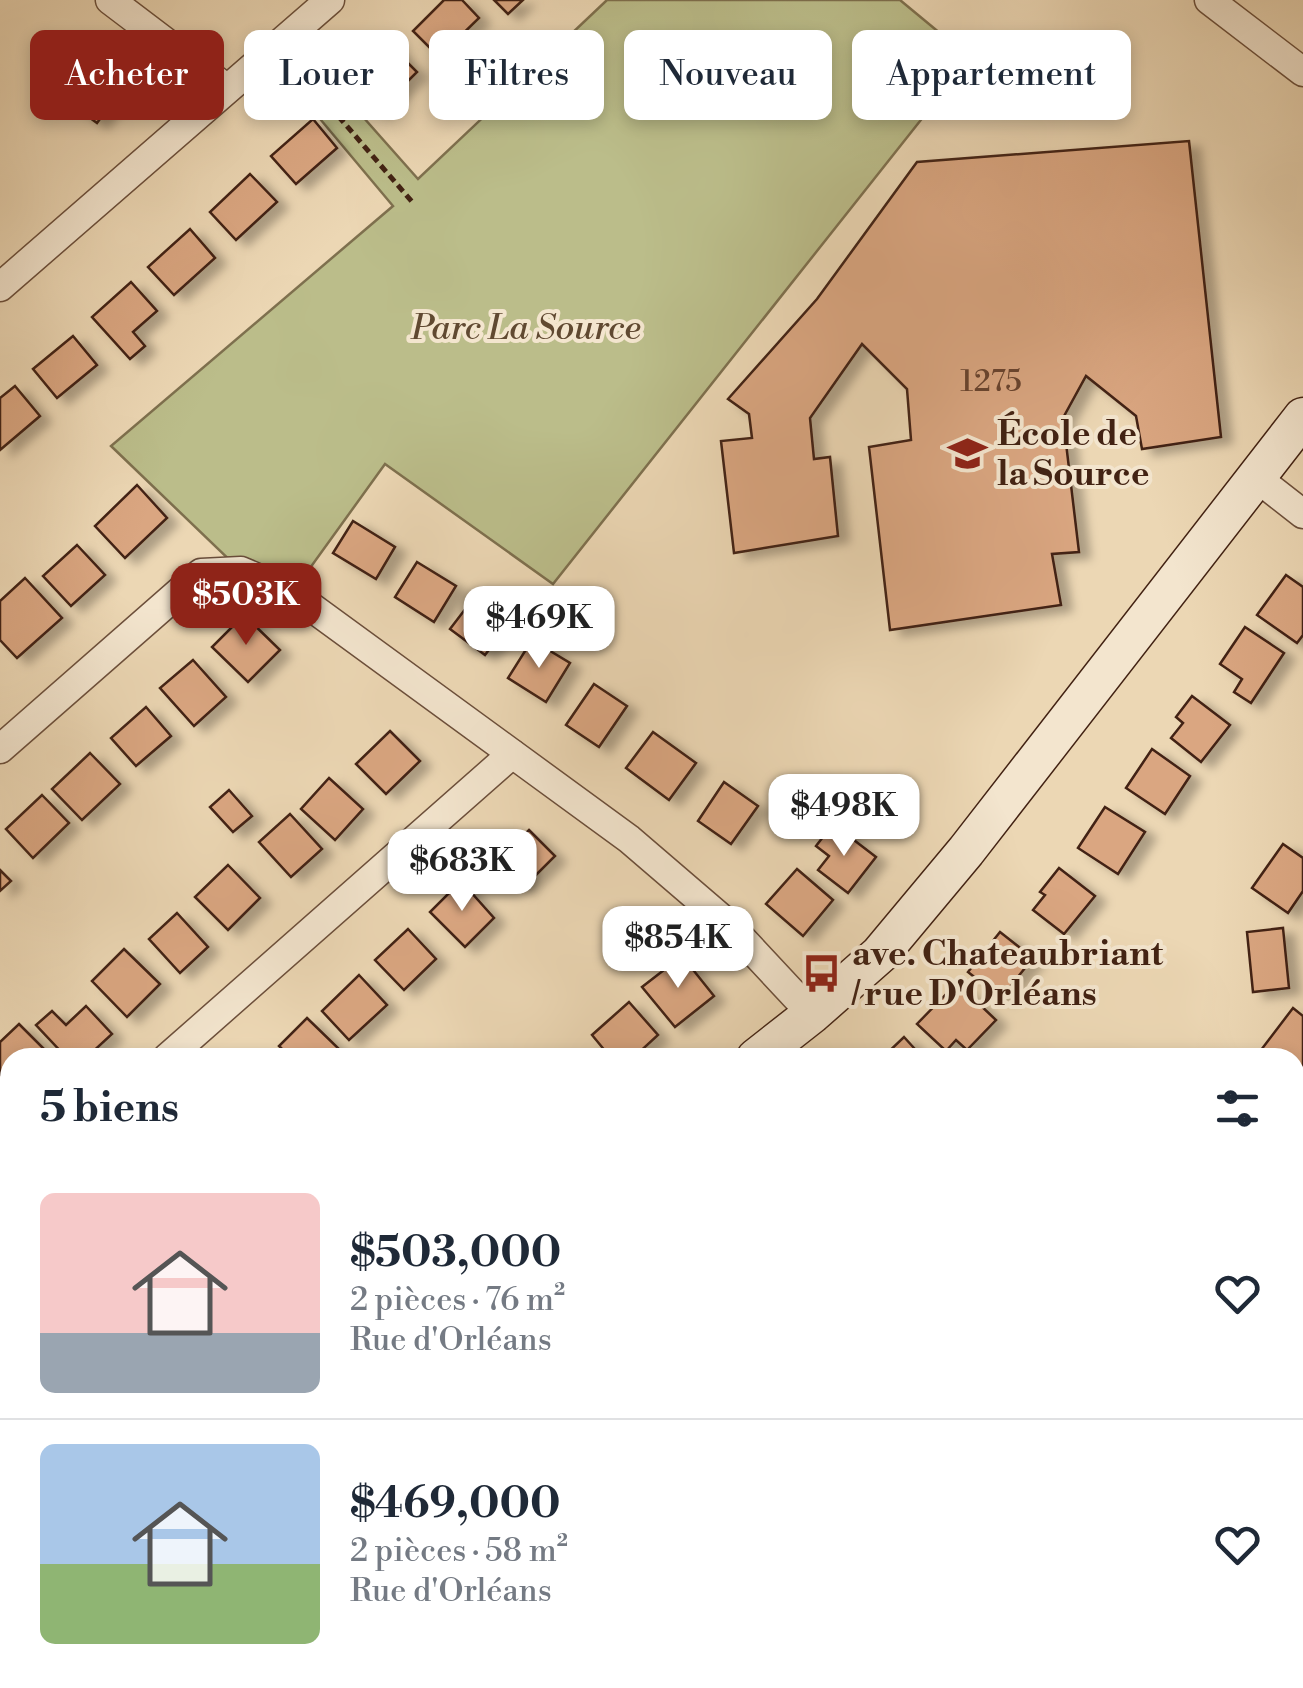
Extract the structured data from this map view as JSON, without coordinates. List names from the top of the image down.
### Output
{
  "parks": ["Parc La Source"],
  "places": {
    "school or university": ["École de la Source"],
    "bus stop": ["ave. Chateaubriant / rue D'Orléans"]
  },
  "house_numbers": ["1275"],
  "page": {
    "chip": [
      "Acheter",
      "Louer",
      "Filtres",
      "Nouveau",
      "Appartement"
    ],
    "price": [
      "$503K",
      "$469K",
      "$498K",
      "$683K",
      "$854K"
    ],
    "heading": "5 biens",
    "list": [
      {
        "name": "$503,000",
        "note": "2 pièces · 76 m² · Rue d'Orléans"
      },
      {
        "name": "$469,000",
        "note": "2 pièces · 58 m² · Rue d'Orléans"
      }
    ]
  }
}
